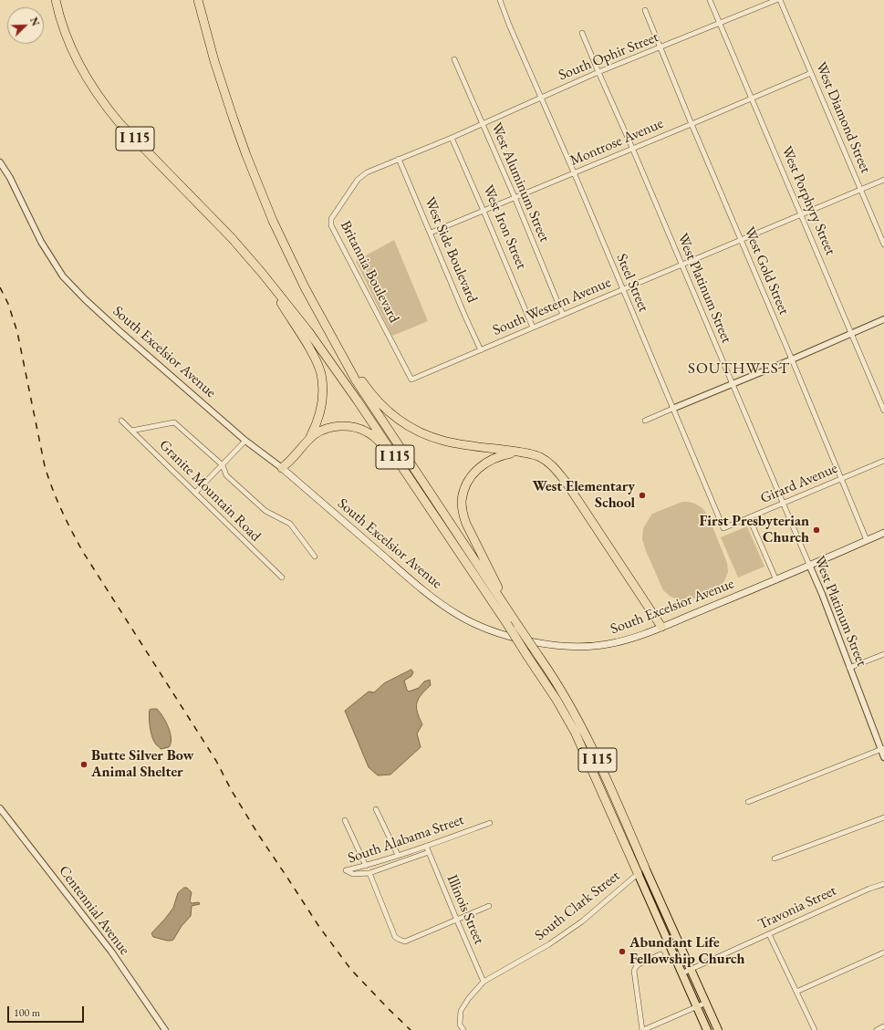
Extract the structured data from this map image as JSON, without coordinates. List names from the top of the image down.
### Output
{
  "streets": {
    "highway": ["I 115"],
    "main road": ["South Excelsior Avenue"],
    "street": [
      "South Ophir Street",
      "West Diamond Street",
      "Montrose Avenue",
      "West Aluminum Street",
      "West Porphyry Street",
      "West Iron Street",
      "West Side Boulevard",
      "West Gold Street",
      "Britannia Boulevard",
      "Steel Street",
      "West Platinum Street",
      "South Western Avenue",
      "Girard Avenue",
      "Granite Mountain Road",
      "South Alabama Street",
      "South Clark Street",
      "Travonia Street",
      "Illinois Street",
      "Centennial Avenue"
    ]
  },
  "crossings": [
    ["South Ophir Street", "West Aluminum Street"],
    ["South Ophir Street", "West Porphyry Street"],
    ["South Ophir Street", "West Iron Street"],
    ["South Ophir Street", "West Side Boulevard"],
    ["South Ophir Street", "West Gold Street"],
    ["South Ophir Street", "Britannia Boulevard"],
    ["South Ophir Street", "Steel Street"],
    ["South Ophir Street", "West Platinum Street"],
    ["West Diamond Street", "Montrose Avenue"],
    ["West Diamond Street", "South Western Avenue"],
    ["I 115", "South Clark Street"],
    ["Montrose Avenue", "West Aluminum Street"],
    ["Montrose Avenue", "West Porphyry Street"],
    ["Montrose Avenue", "West Iron Street"],
    ["Montrose Avenue", "West Side Boulevard"],
    ["Montrose Avenue", "West Gold Street"],
    ["Montrose Avenue", "Steel Street"],
    ["Montrose Avenue", "West Platinum Street"],
    ["West Aluminum Street", "South Western Avenue"],
    ["West Porphyry Street", "South Western Avenue"],
    ["West Iron Street", "South Western Avenue"],
    ["West Side Boulevard", "Britannia Boulevard"],
    ["West Side Boulevard", "South Western Avenue"],
    ["West Gold Street", "South Western Avenue"],
    ["West Gold Street", "South Excelsior Avenue"],
    ["West Gold Street", "Girard Avenue"],
    ["Britannia Boulevard", "South Western Avenue"],
    ["Steel Street", "South Western Avenue"],
    ["Steel Street", "Girard Avenue"],
    ["West Platinum Street", "South Western Avenue"],
    ["West Platinum Street", "South Excelsior Avenue"],
    ["West Platinum Street", "Girard Avenue"],
    ["South Alabama Street", "Illinois Street"],
    ["South Clark Street", "Illinois Street"]
  ],
  "districts": ["SOUTHWEST"],
  "places": [
    "West Elementary School",
    "First Presbyterian Church",
    "Butte Silver Bow Animal Shelter",
    "Abundant Life Fellowship Church"
  ],
  "scale_bar": "100 m",
  "north": "top right"
}
